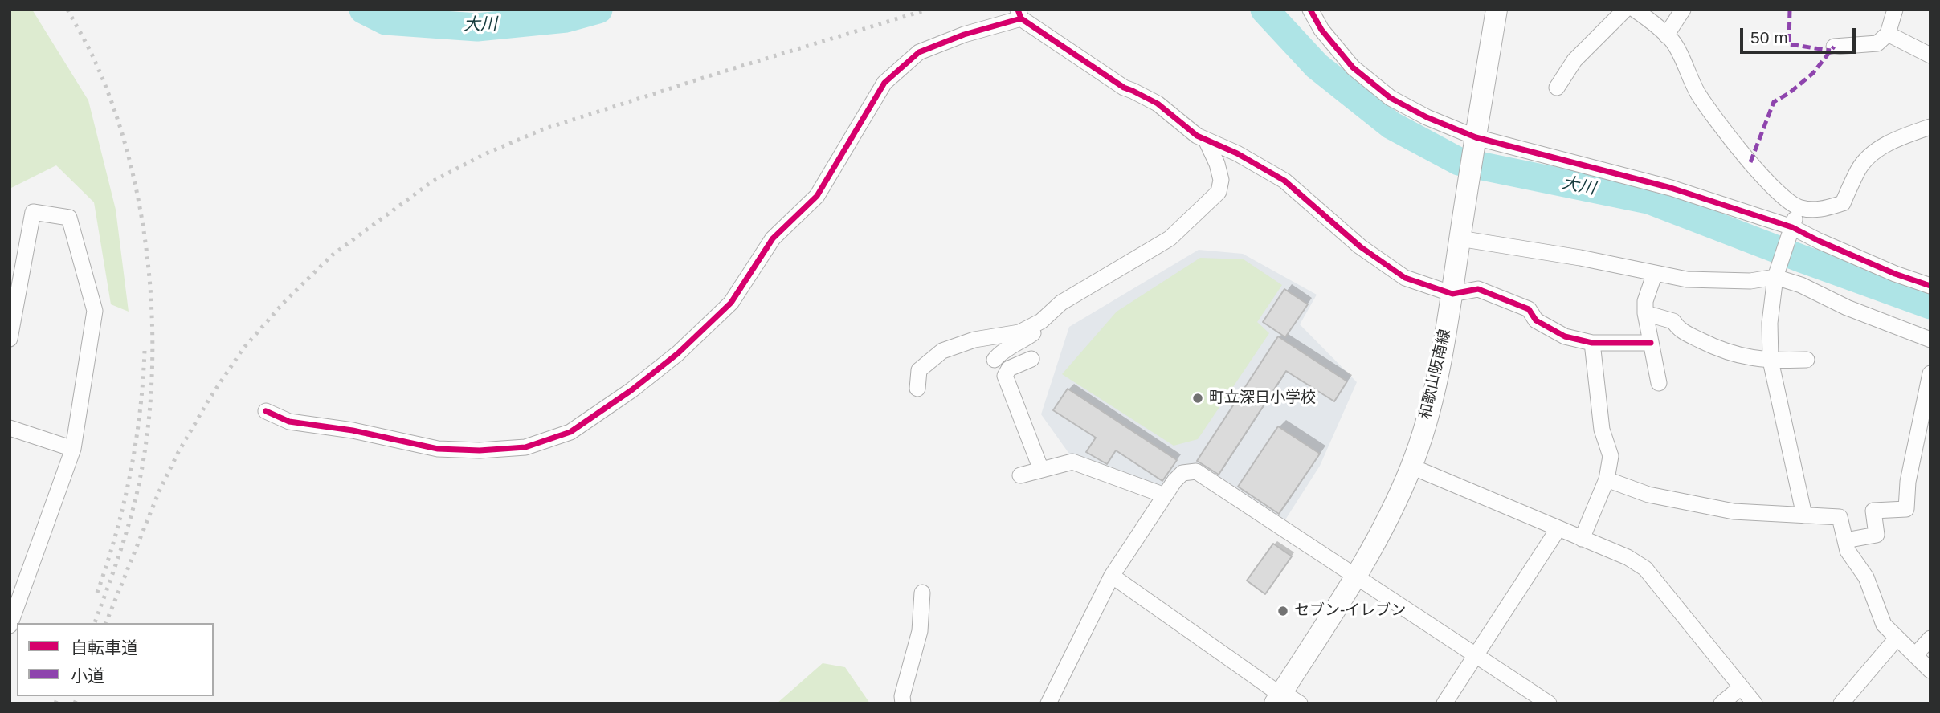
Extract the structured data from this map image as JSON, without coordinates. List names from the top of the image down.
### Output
{
  "streets": {
    "main road": ["和歌山阪南線"]
  },
  "water": ["大川"],
  "places": ["町立深日小学校", "セブン-イレブン"],
  "legend": ["自転車道", "小道"],
  "scale_bar": "50 m"
}
